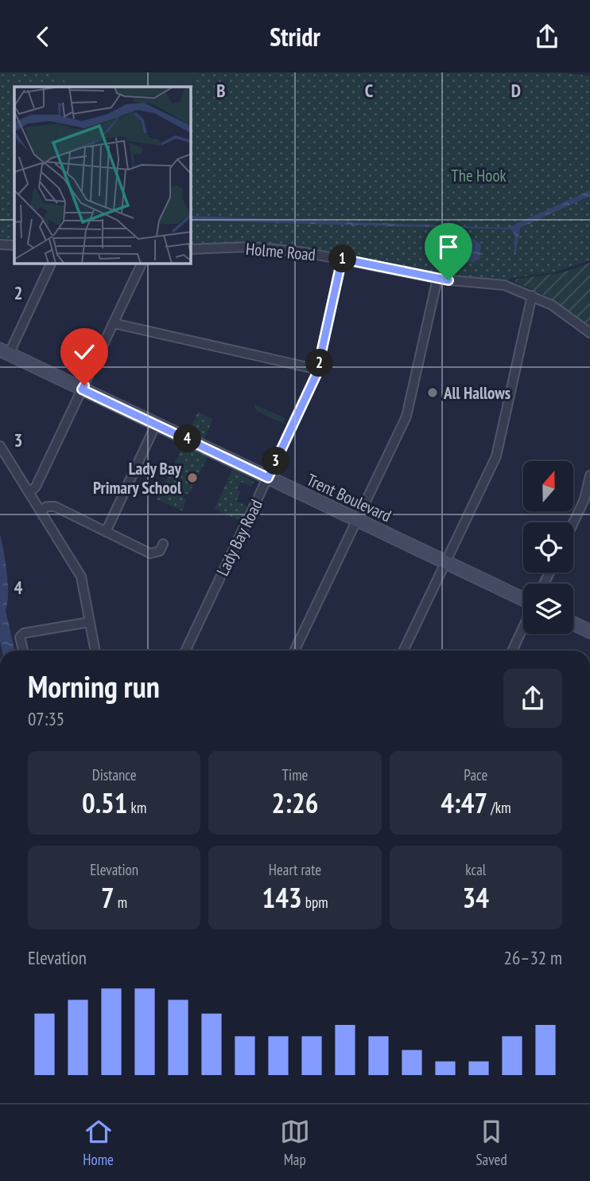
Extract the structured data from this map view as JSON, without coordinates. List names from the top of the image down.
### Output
{
  "streets": {
    "street": ["Holme Road", "Trent Boulevard", "Lady Bay Road"]
  },
  "crossings": [
    ["Holme Road", "Lady Bay Road"],
    ["Trent Boulevard", "Lady Bay Road"]
  ],
  "parks": ["The Hook"],
  "places": ["All Hallows", "Lady Bay Primary School"],
  "north": "top",
  "page": {
    "header": "Stridr",
    "pins": [
      "1",
      "2",
      "4",
      "3"
    ],
    "heading": ["Morning run", "07:35"],
    "stats": [
      ["Distance", "0.51 km"],
      ["Time", "2:26"],
      ["Pace", "4:47 /km"],
      ["Elevation", "7 m"],
      ["Heart rate", "143 bpm"],
      ["kcal", "34"]
    ],
    "chart": ["Elevation", "26–32 m"],
    "tabs": ["Home", "Map", "Saved"]
  },
  "grid": {
    "columns": ["B", "C", "D"],
    "rows": ["2", "3", "4"]
  }
}
